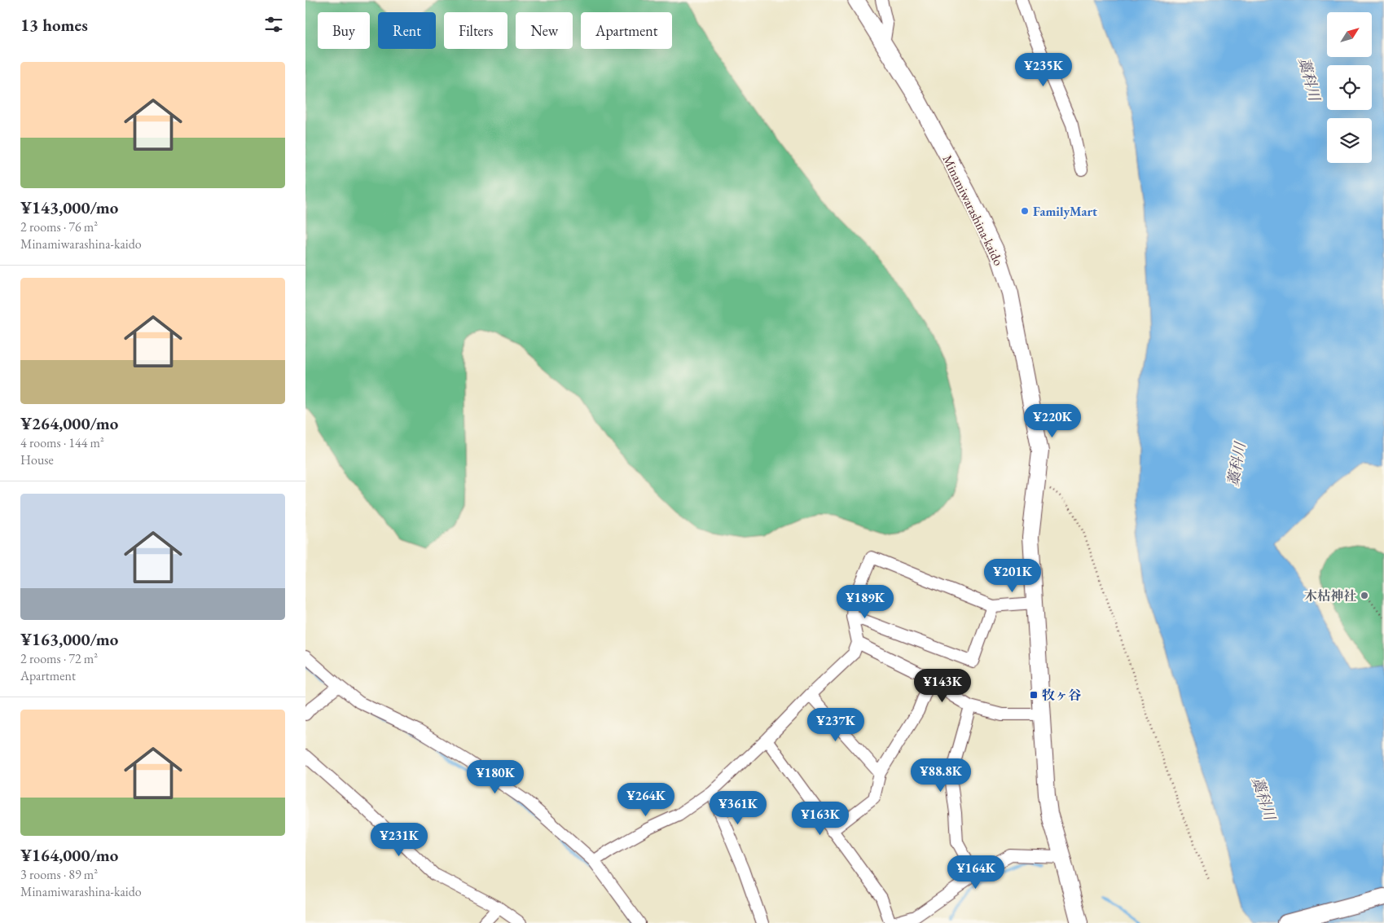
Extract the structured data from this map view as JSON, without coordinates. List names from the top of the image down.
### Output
{
  "streets": {
    "main road": ["Minamiwarashina-kaido"]
  },
  "water": ["藁科川"],
  "places": {
    "other": ["FamilyMart", "木枯神社"],
    "transit": ["牧ヶ谷"]
  },
  "north": "top right",
  "page": {
    "heading": "13 homes",
    "chip": [
      "Buy",
      "Rent",
      "Filters",
      "New",
      "Apartment"
    ],
    "list": [
      {
        "name": "¥143,000/mo",
        "note": "2 rooms · 76 m² · Minamiwarashina-kaido"
      },
      {
        "name": "¥264,000/mo",
        "note": "4 rooms · 144 m² · House"
      },
      {
        "name": "¥163,000/mo",
        "note": "2 rooms · 72 m² · Apartment"
      },
      {
        "name": "¥164,000/mo",
        "note": "3 rooms · 89 m² · Minamiwarashina-kaido"
      }
    ],
    "price": [
      "¥235K",
      "¥220K",
      "¥201K",
      "¥189K",
      "¥143K",
      "¥237K",
      "¥88.8K",
      "¥180K",
      "¥264K",
      "¥361K",
      "¥163K",
      "¥231K",
      "¥164K"
    ]
  }
}
